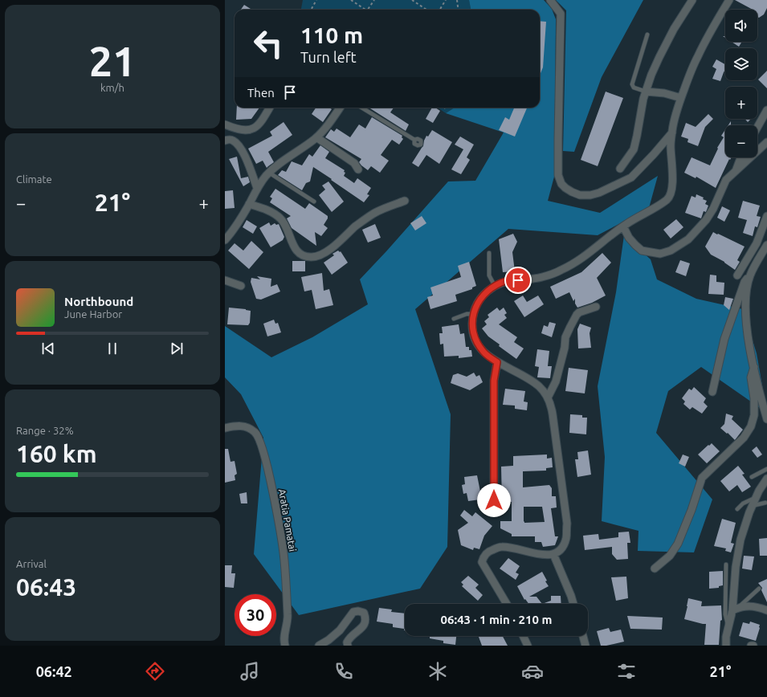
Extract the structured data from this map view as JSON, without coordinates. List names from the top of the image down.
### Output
{
  "streets": {
    "street": ["Aratia Pamatai"]
  },
  "page": {
    "tile": [
      ["21", "km/h"],
      "Climate",
      ["Range · 32%", "160 km"],
      ["Arrival", "06:43"]
    ],
    "map_buttons": ["+", "−"],
    "turn": ["110 m", "Turn left"],
    "then": "Then",
    "heat": ["−", "21°", "+"],
    "song": ["Northbound", "June Harbor"],
    "limit": "30",
    "trip": "06:43 · 1 min · 210 m",
    "tabs": ["06:42", "21°"]
  }
}
